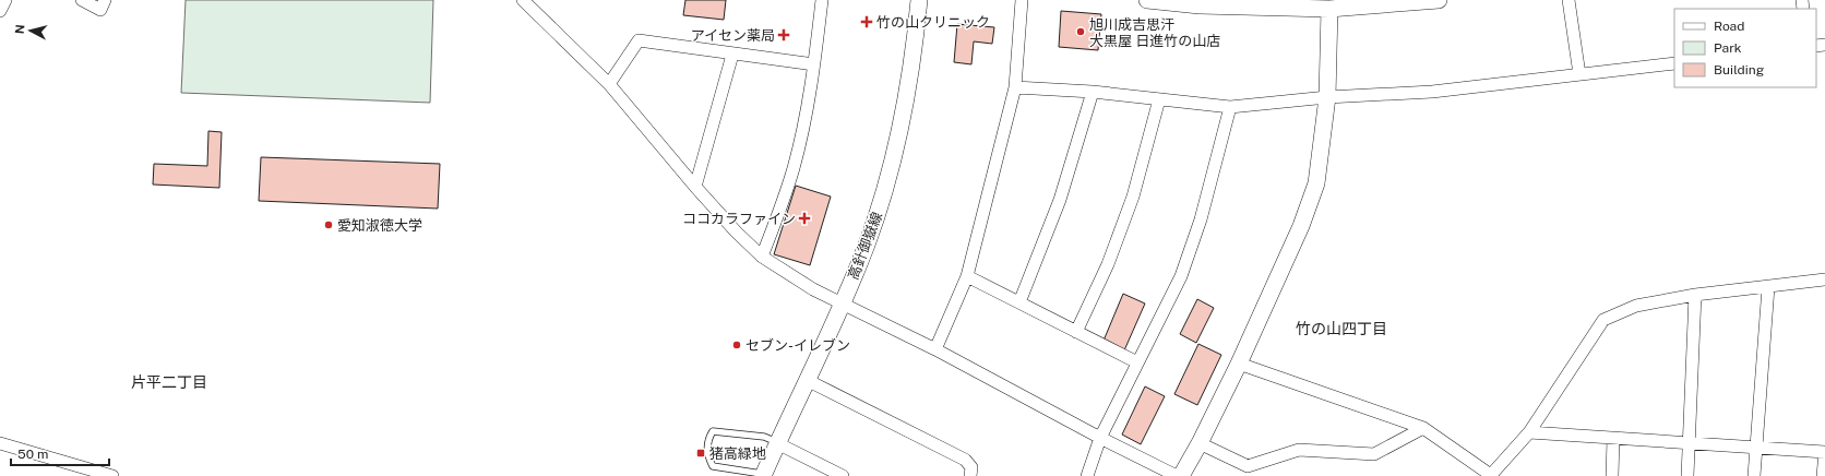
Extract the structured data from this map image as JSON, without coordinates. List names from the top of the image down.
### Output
{
  "streets": {
    "street": ["高針御嶽線"]
  },
  "districts": ["竹の山四丁目", "片平二丁目"],
  "places": {
    "health": ["竹の山クリニック", "アイセン薬局", "ココカラファイン"],
    "other": ["旭川成吉思汗 大黒屋 日進竹の山店", "愛知淑徳大学", "セブン-イレブン"],
    "transit": ["猪高緑地"]
  },
  "legend": ["Road", "Park", "Building"],
  "scale_bar": "50 m",
  "north": "left"
}
